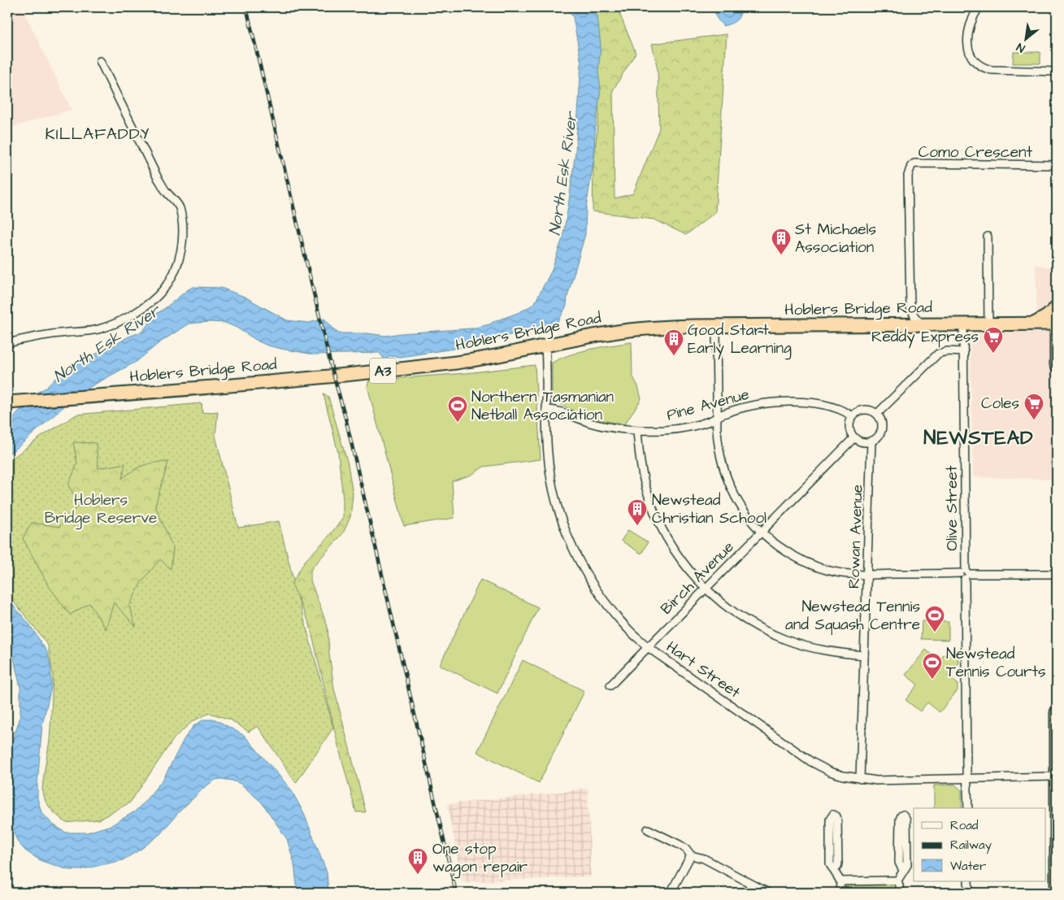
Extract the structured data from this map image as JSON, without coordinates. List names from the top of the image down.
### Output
{
  "streets": {
    "highway": ["Hoblers Bridge Road", "A3"],
    "street": [
      "Como Crescent",
      "Pine Avenue",
      "Olive Street",
      "Rowan Avenue",
      "Birch Avenue",
      "Hart Street"
    ]
  },
  "crossings": [
    ["Como Crescent", "Hoblers Bridge Road"],
    ["Hoblers Bridge Road", "A3"],
    ["Hoblers Bridge Road", "Olive Street"],
    ["Hoblers Bridge Road", "Hart Street"],
    ["Pine Avenue", "Rowan Avenue"],
    ["Pine Avenue", "Birch Avenue"],
    ["Pine Avenue", "Hart Street"],
    ["Olive Street", "Hart Street"],
    ["Rowan Avenue", "Birch Avenue"],
    ["Rowan Avenue", "Hart Street"],
    ["Birch Avenue", "Hart Street"]
  ],
  "districts": ["KILLAFADDY", "NEWSTEAD"],
  "water": ["North Esk River"],
  "parks": ["Hoblers Bridge Reserve"],
  "places": {
    "building": [
      "St Michaels Association",
      "Good Start Early Learning",
      "Newstead Christian School",
      "One stop wagon repair"
    ],
    "supermarket": ["Reddy Express", "Coles"],
    "sports": ["Northern Tasmanian Netball Association", "Newstead Tennis and Squash Centre", "Newstead Tennis Courts"]
  },
  "legend": ["Road", "Railway", "Water"],
  "north": "bottom left"
}
